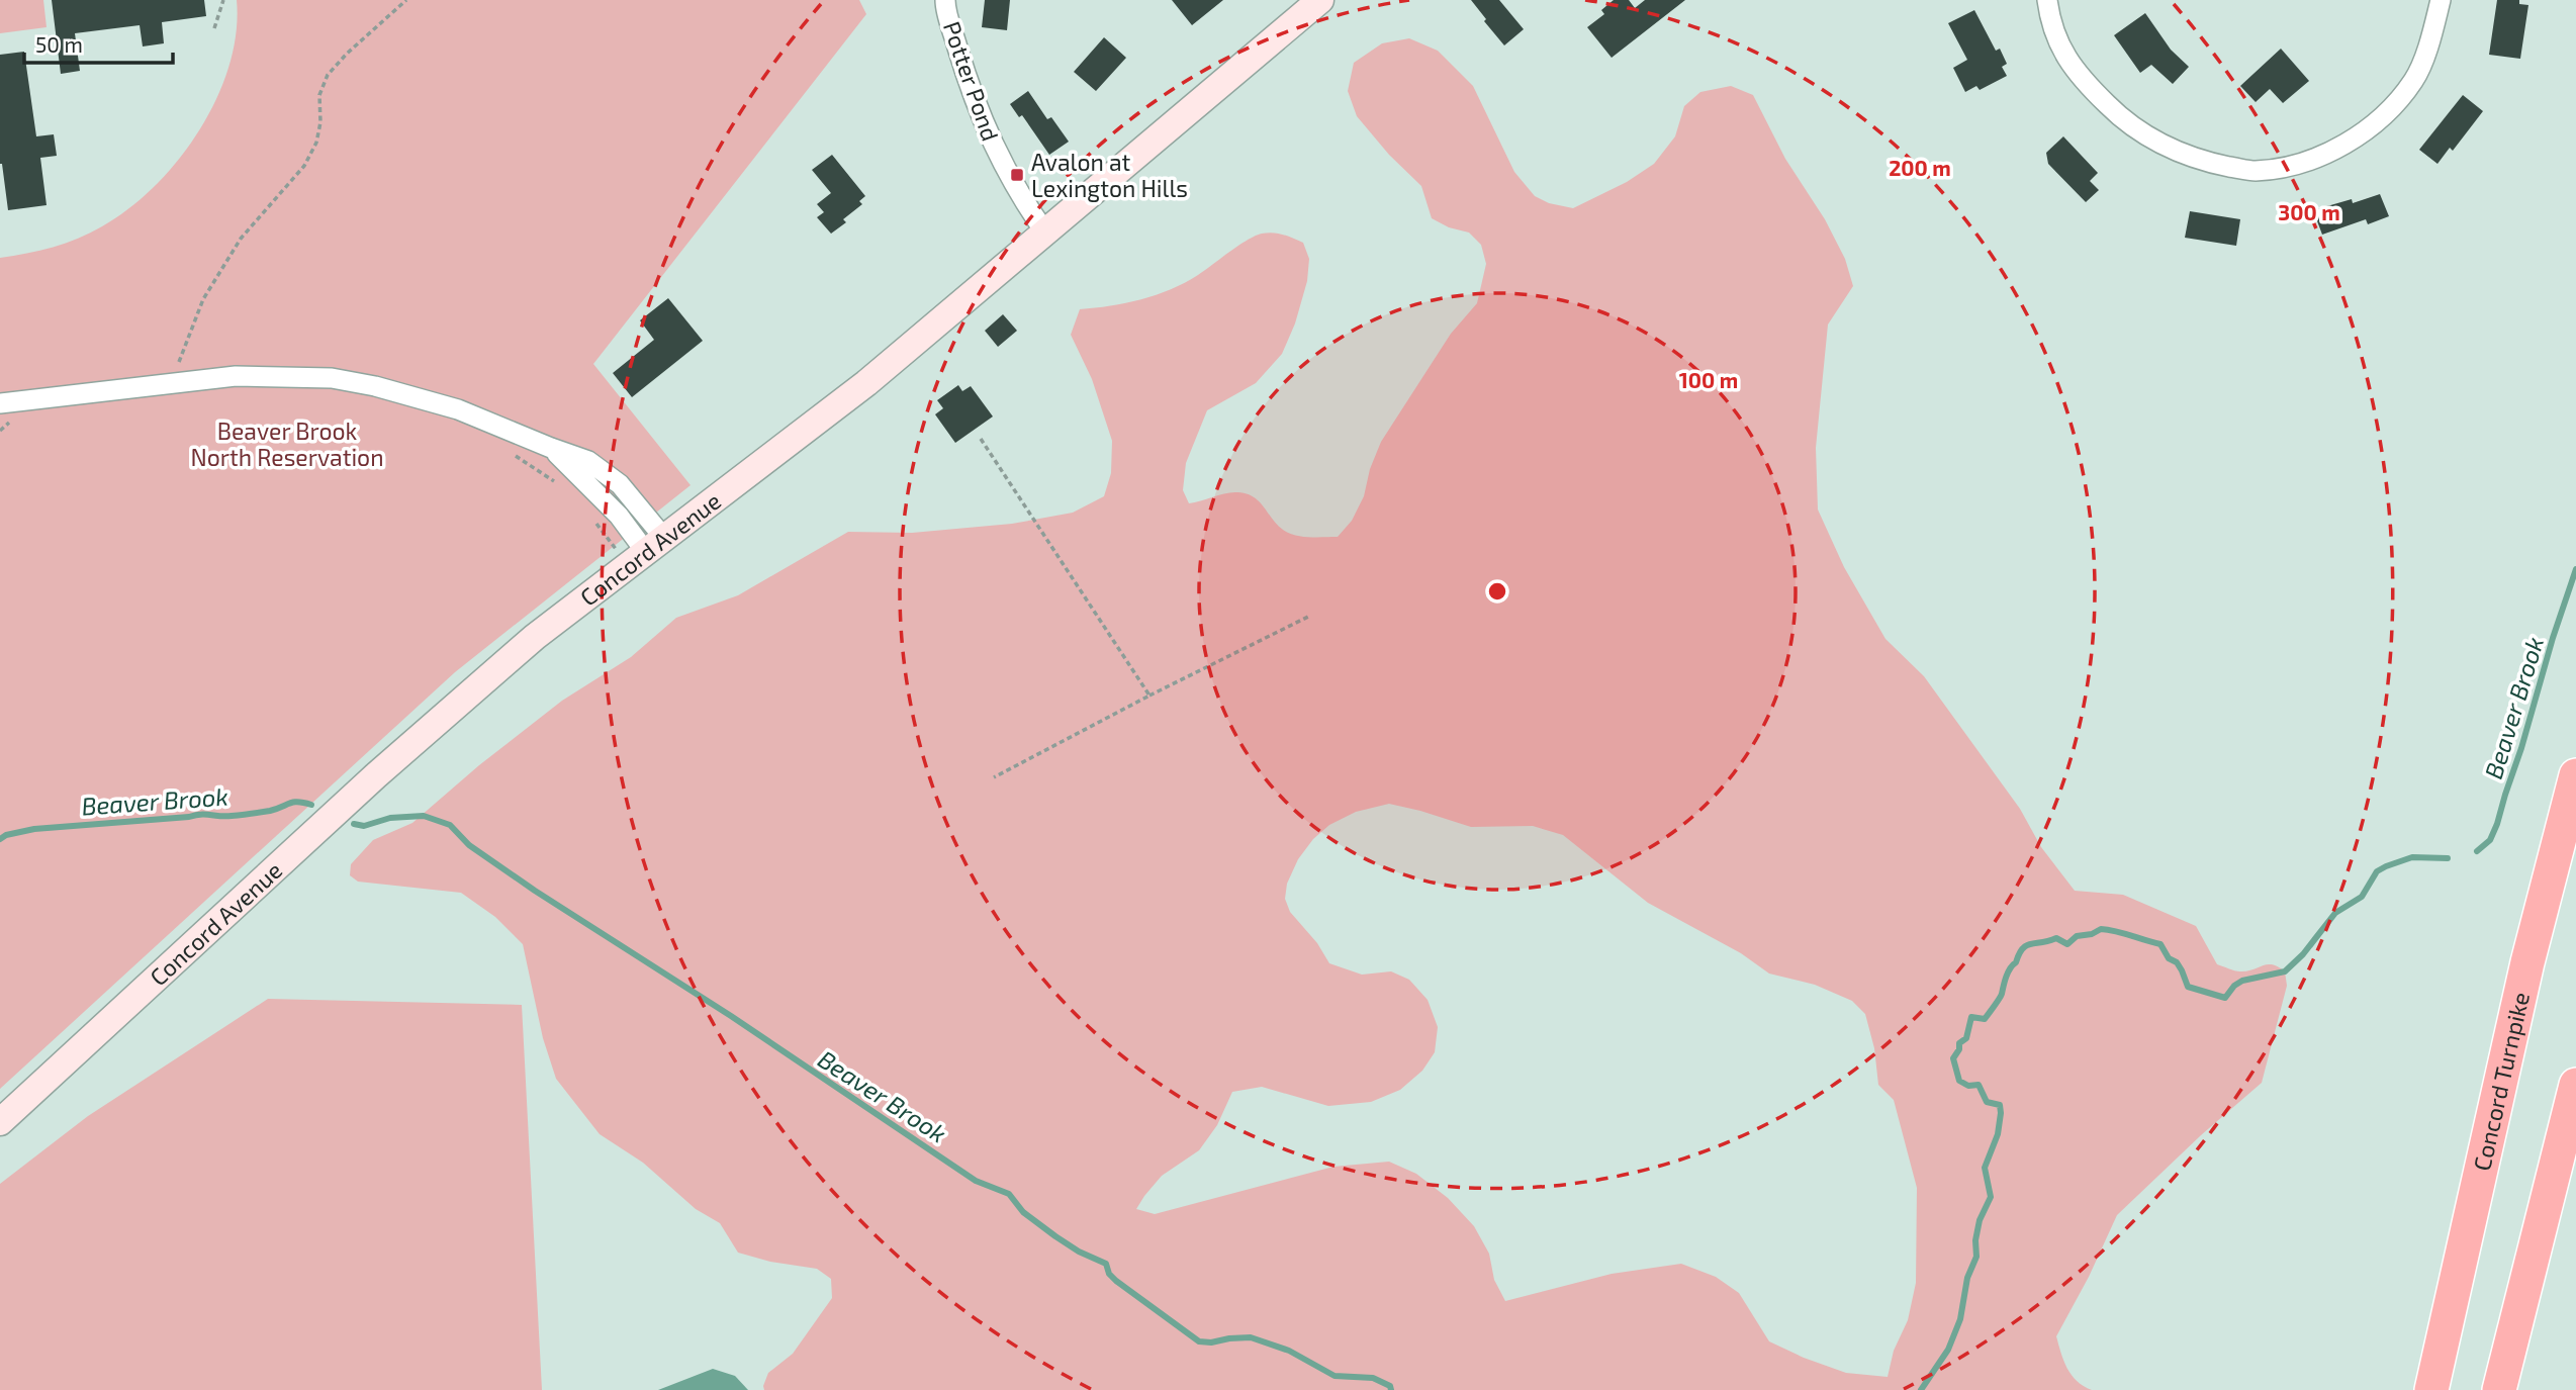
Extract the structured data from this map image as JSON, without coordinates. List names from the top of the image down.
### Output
{
  "streets": {
    "highway": ["Concord Turnpike"],
    "main road": ["Concord Avenue"],
    "street": ["Potter Pond"]
  },
  "crossings": [
    ["Potter Pond", "Concord Avenue"]
  ],
  "water": ["Beaver Brook"],
  "parks": ["Beaver Brook North Reservation"],
  "places": {
    "transit": ["Avalon at Lexington Hills"]
  },
  "scale_bar": "50 m",
  "rings": ["200 m", "300 m", "100 m"]
}
